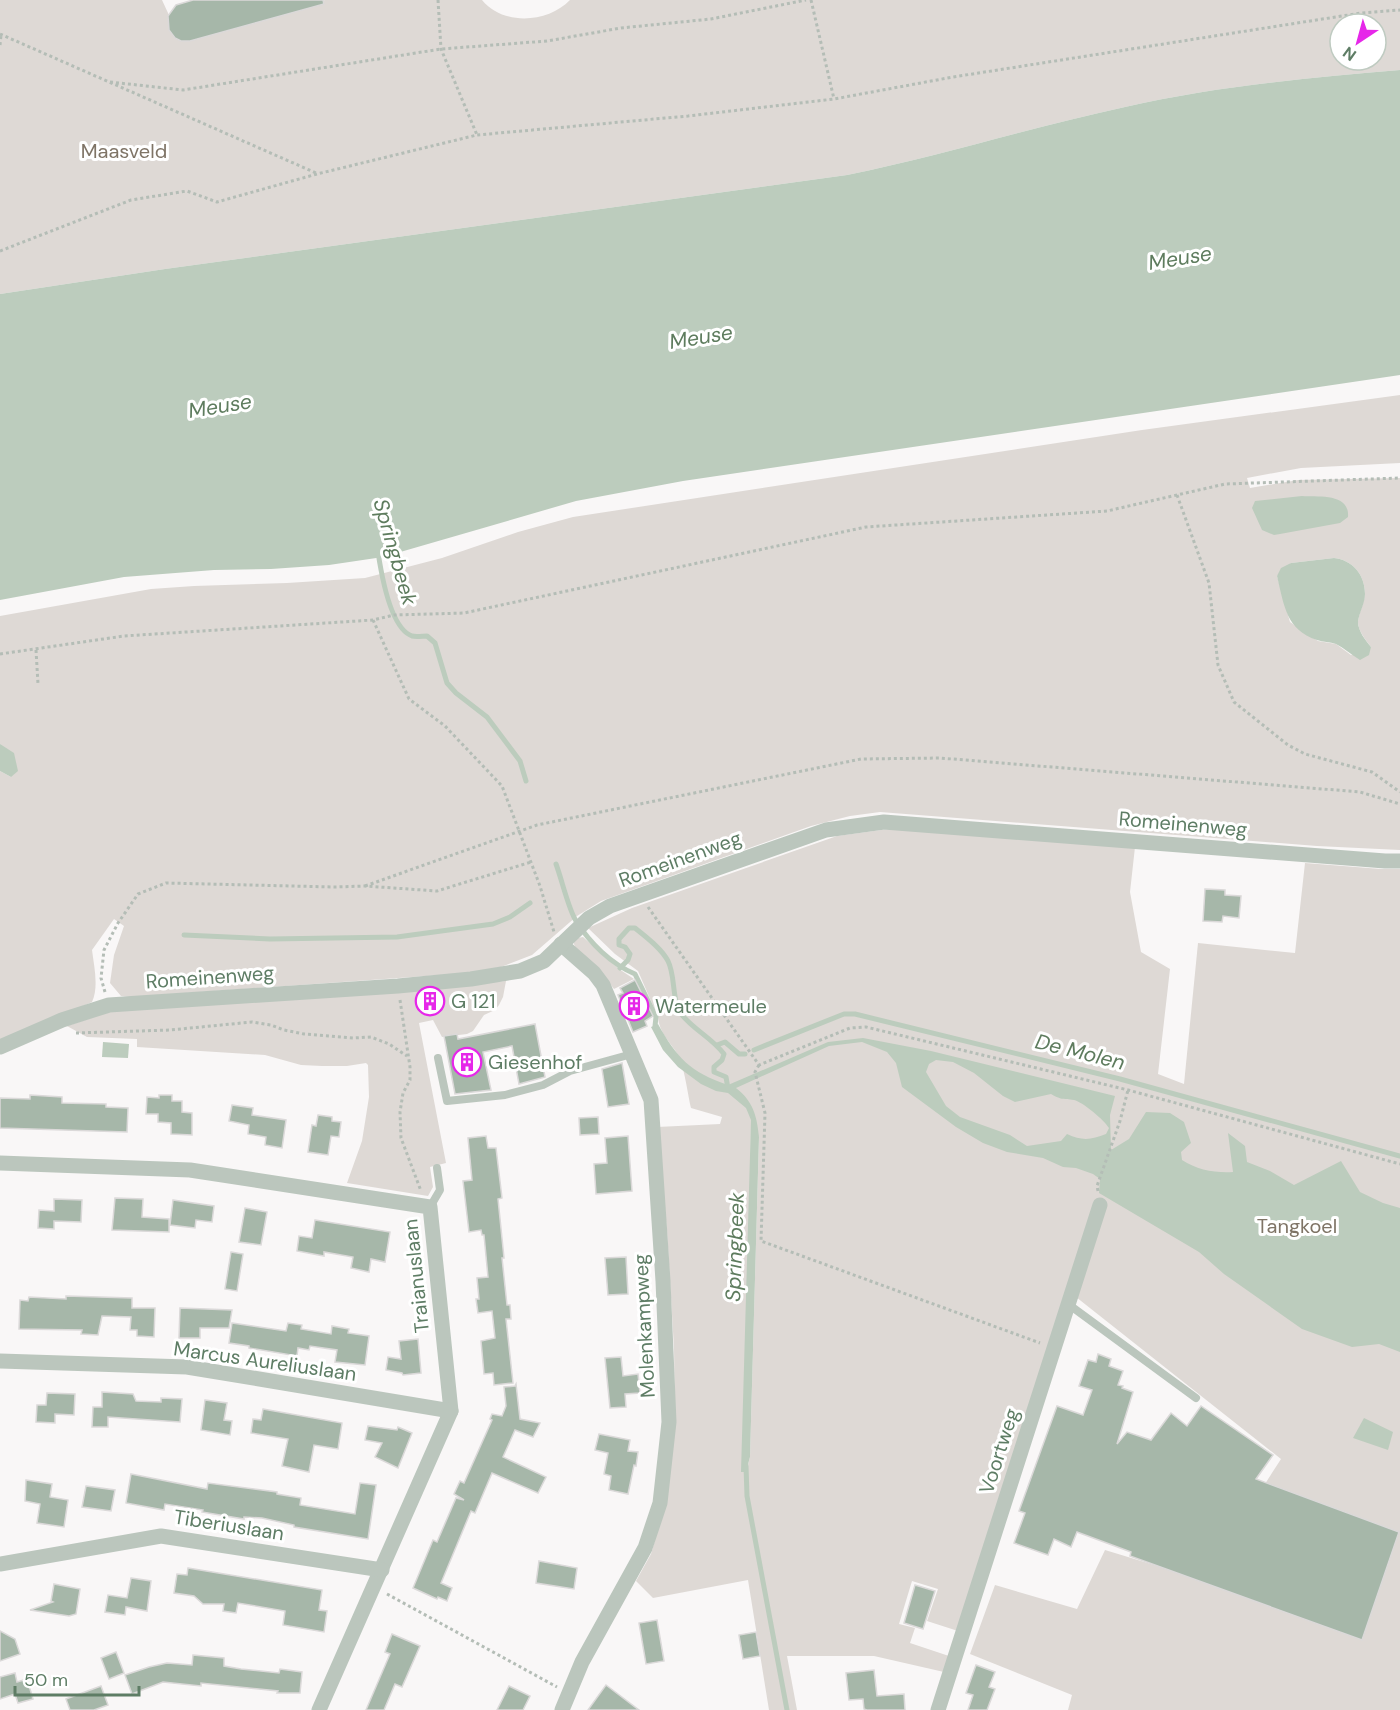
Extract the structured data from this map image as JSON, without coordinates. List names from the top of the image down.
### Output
{
  "streets": {
    "street": [
      "Romeinenweg",
      "Traianuslaan",
      "Molenkampweg",
      "Marcus Aureliuslaan",
      "Voortweg",
      "Tiberiuslaan"
    ]
  },
  "crossings": [
    ["Romeinenweg", "Molenkampweg"],
    ["Traianuslaan", "Marcus Aureliuslaan"],
    ["Traianuslaan", "Tiberiuslaan"]
  ],
  "water": ["Meuse", "Springbeek", "De Molen"],
  "parks": ["Maasveld", "Tangkoel"],
  "places": {
    "building": ["G 121", "Watermeule", "Giesenhof"]
  },
  "scale_bar": "50 m",
  "north": "bottom left"
}
